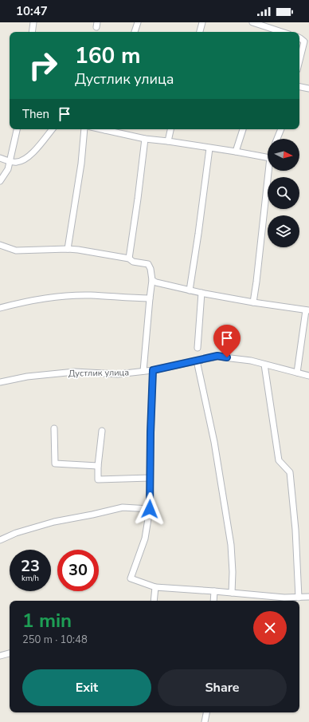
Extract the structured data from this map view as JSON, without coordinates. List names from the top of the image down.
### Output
{
  "streets": {
    "street": ["Дустлик улица"]
  },
  "north": "right",
  "page": {
    "status": "10:47",
    "turn": ["160 m", "Дустлик улица"],
    "then": "Then",
    "speed": "23 km/h",
    "limit": "30",
    "heading": ["1 min", "250 m · 10:48"],
    "buttons": ["Exit", "Share"]
  }
}
